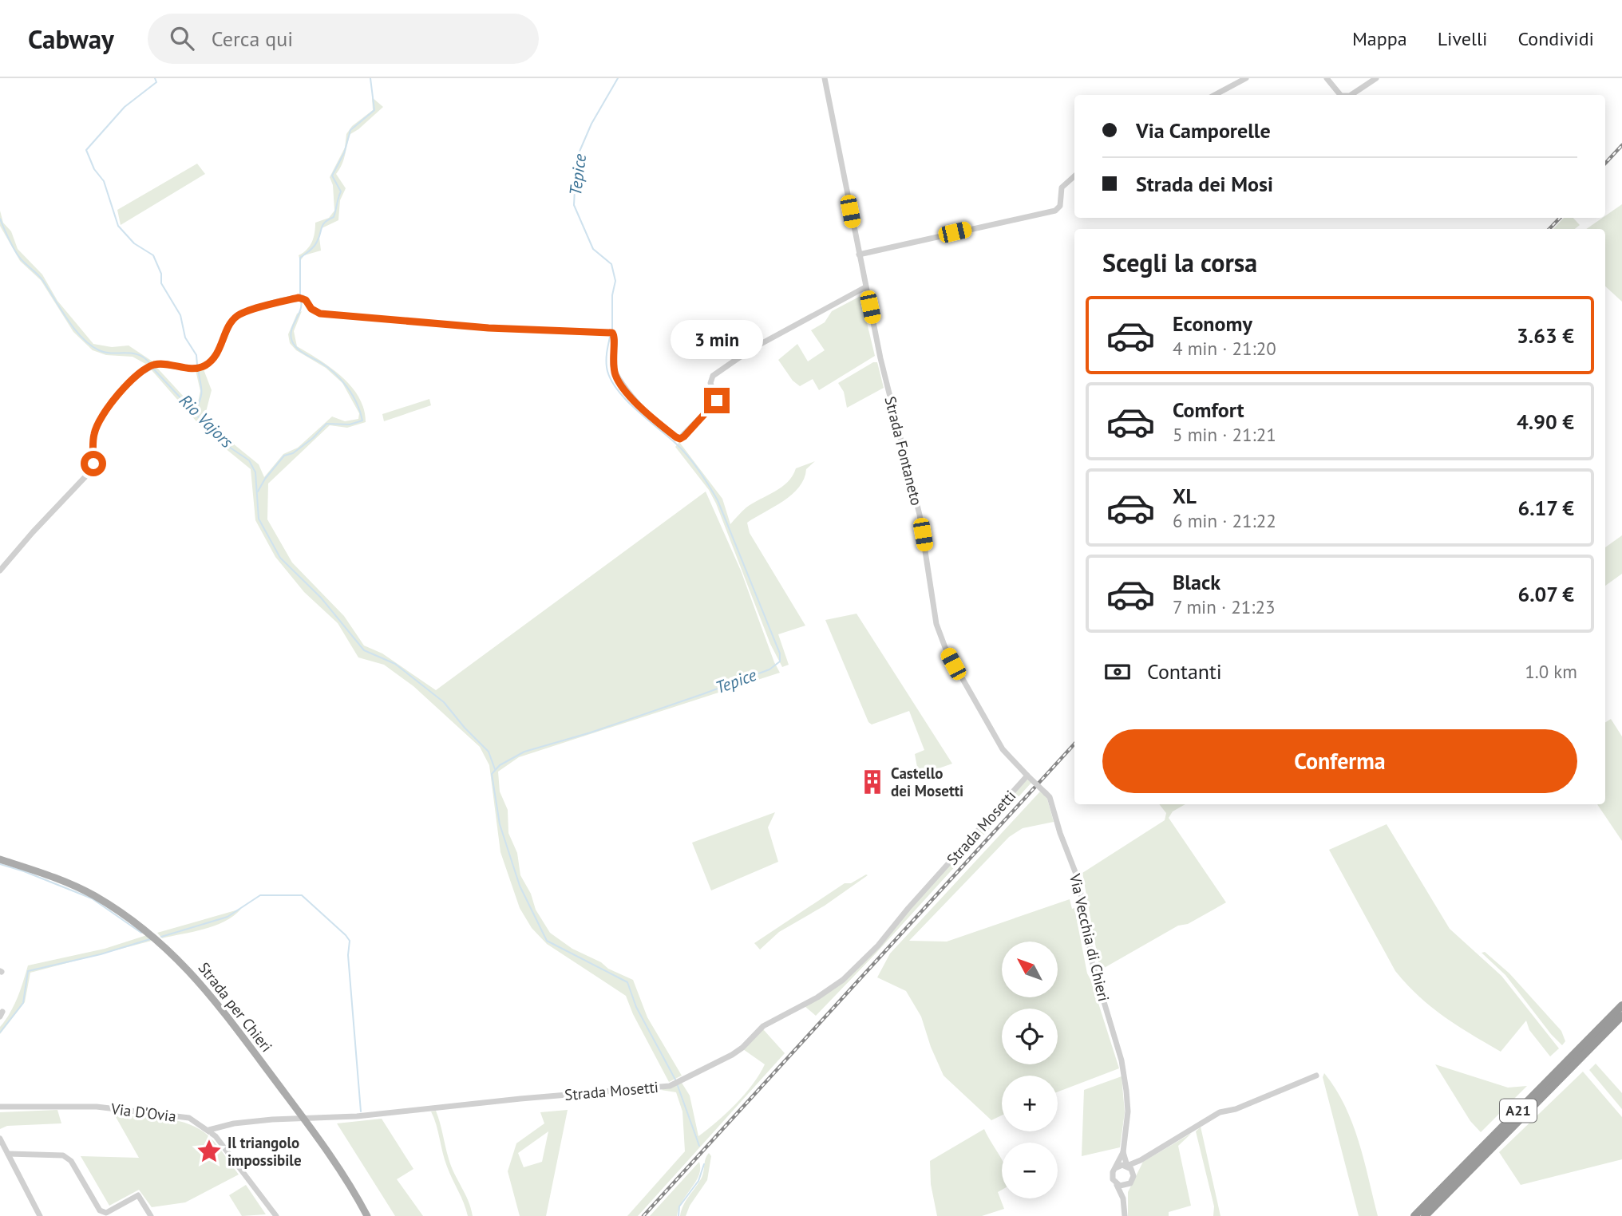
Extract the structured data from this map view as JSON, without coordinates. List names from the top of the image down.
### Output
{
  "streets": {
    "highway": ["A21"],
    "main road": ["Strada per Chieri"],
    "street": [
      "Strada Fontaneto",
      "Strada Mosetti",
      "Via Vecchia di Chieri",
      "Via D'Ovia"
    ]
  },
  "crossings": [
    ["Strada Fontaneto", "Strada Mosetti"],
    ["Strada Fontaneto", "Via Vecchia di Chieri"],
    ["Strada Mosetti", "Strada per Chieri"],
    ["Strada Mosetti", "Via D'Ovia"]
  ],
  "water": ["Tepice", "Rio Vajors"],
  "places": {
    "building": ["Castello dei Mosetti"],
    "place": ["Il triangolo impossibile"]
  },
  "north": "top left",
  "page": {
    "header": "Cabway",
    "search": "Cerca qui",
    "nav": ["Mappa", "Livelli", "Condividi"],
    "banner": ["Via Camporelle", "Strada dei Mosi"],
    "heading": "Scegli la corsa",
    "list": [
      {
        "name": "Economy",
        "note": "4 min · 21:20",
        "value": "3.63 €"
      },
      {
        "name": "Comfort",
        "note": "5 min · 21:21",
        "value": "4.90 €"
      },
      {
        "name": "XL",
        "note": "6 min · 21:22",
        "value": "6.17 €"
      },
      {
        "name": "Black",
        "note": "7 min · 21:23",
        "value": "6.07 €"
      }
    ],
    "bubble": "3 min",
    "pay": ["Contanti", "1.0 km"],
    "buttons": "Conferma",
    "map_buttons": ["+", "−"]
  }
}
